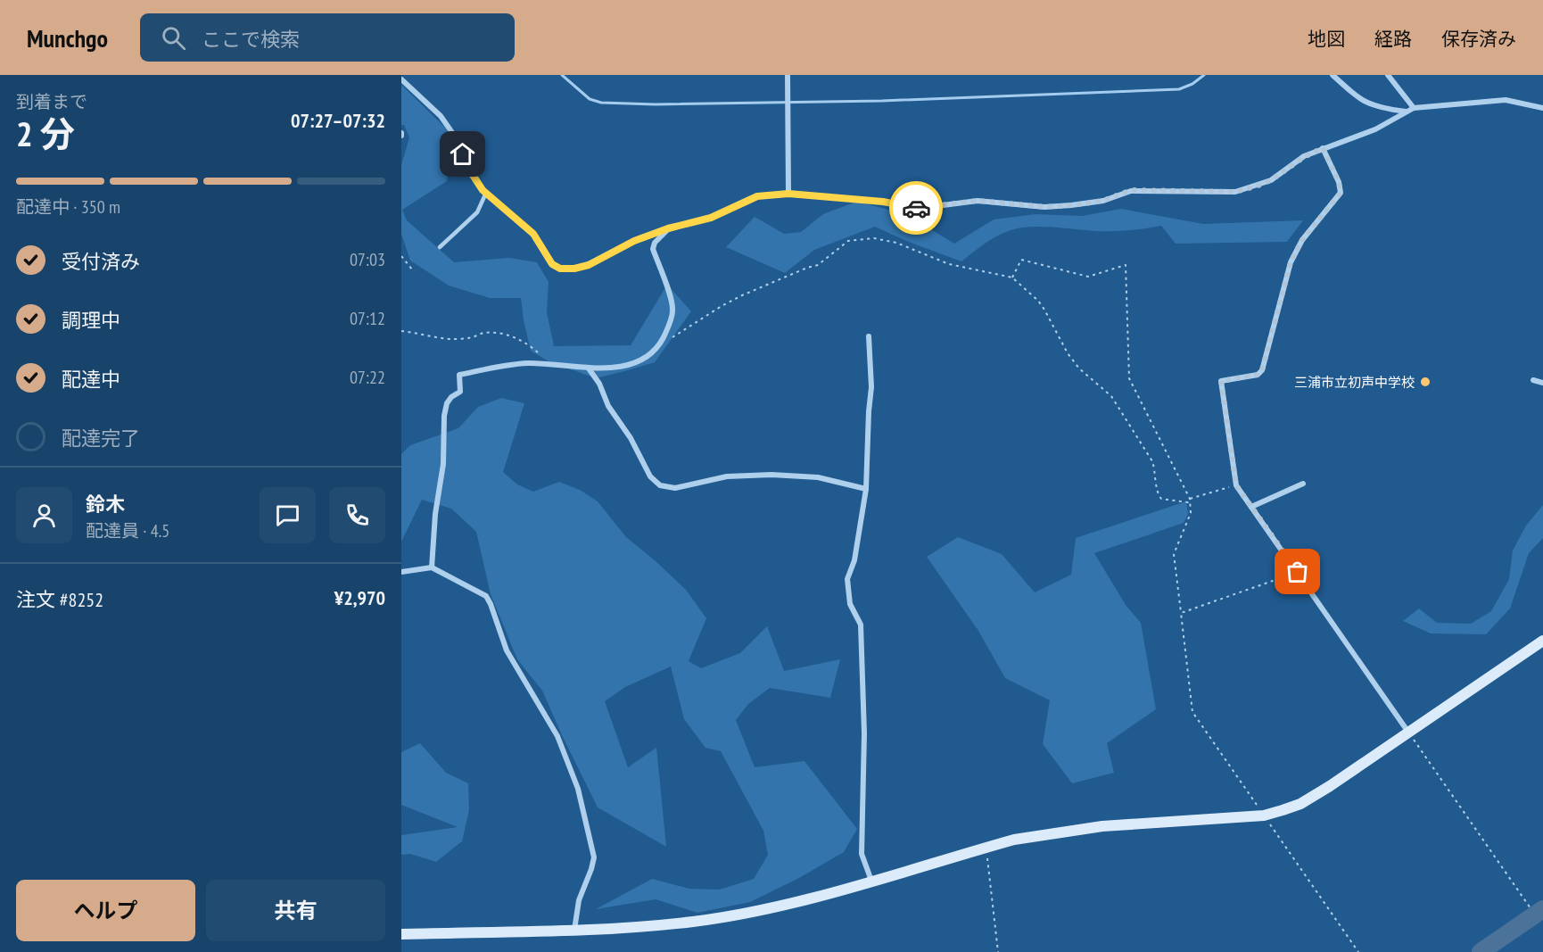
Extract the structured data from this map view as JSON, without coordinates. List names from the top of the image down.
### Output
{
  "places": ["三浦市立初声中学校"],
  "page": {
    "header": "Munchgo",
    "search": "ここで検索",
    "nav": ["地図", "経路", "保存済み"],
    "heading": ["2 分", "到着まで", "07:27–07:32"],
    "panel": [
      "鈴木",
      "配達員 · 4.5",
      "注文 #8252",
      "¥2,970"
    ],
    "bar": "配達中 · 350 m",
    "list": [
      ["受付済み", "07:03"],
      ["調理中", "07:12"],
      ["配達中", "07:22"],
      "配達完了"
    ],
    "buttons": ["ヘルプ", "共有"]
  }
}
